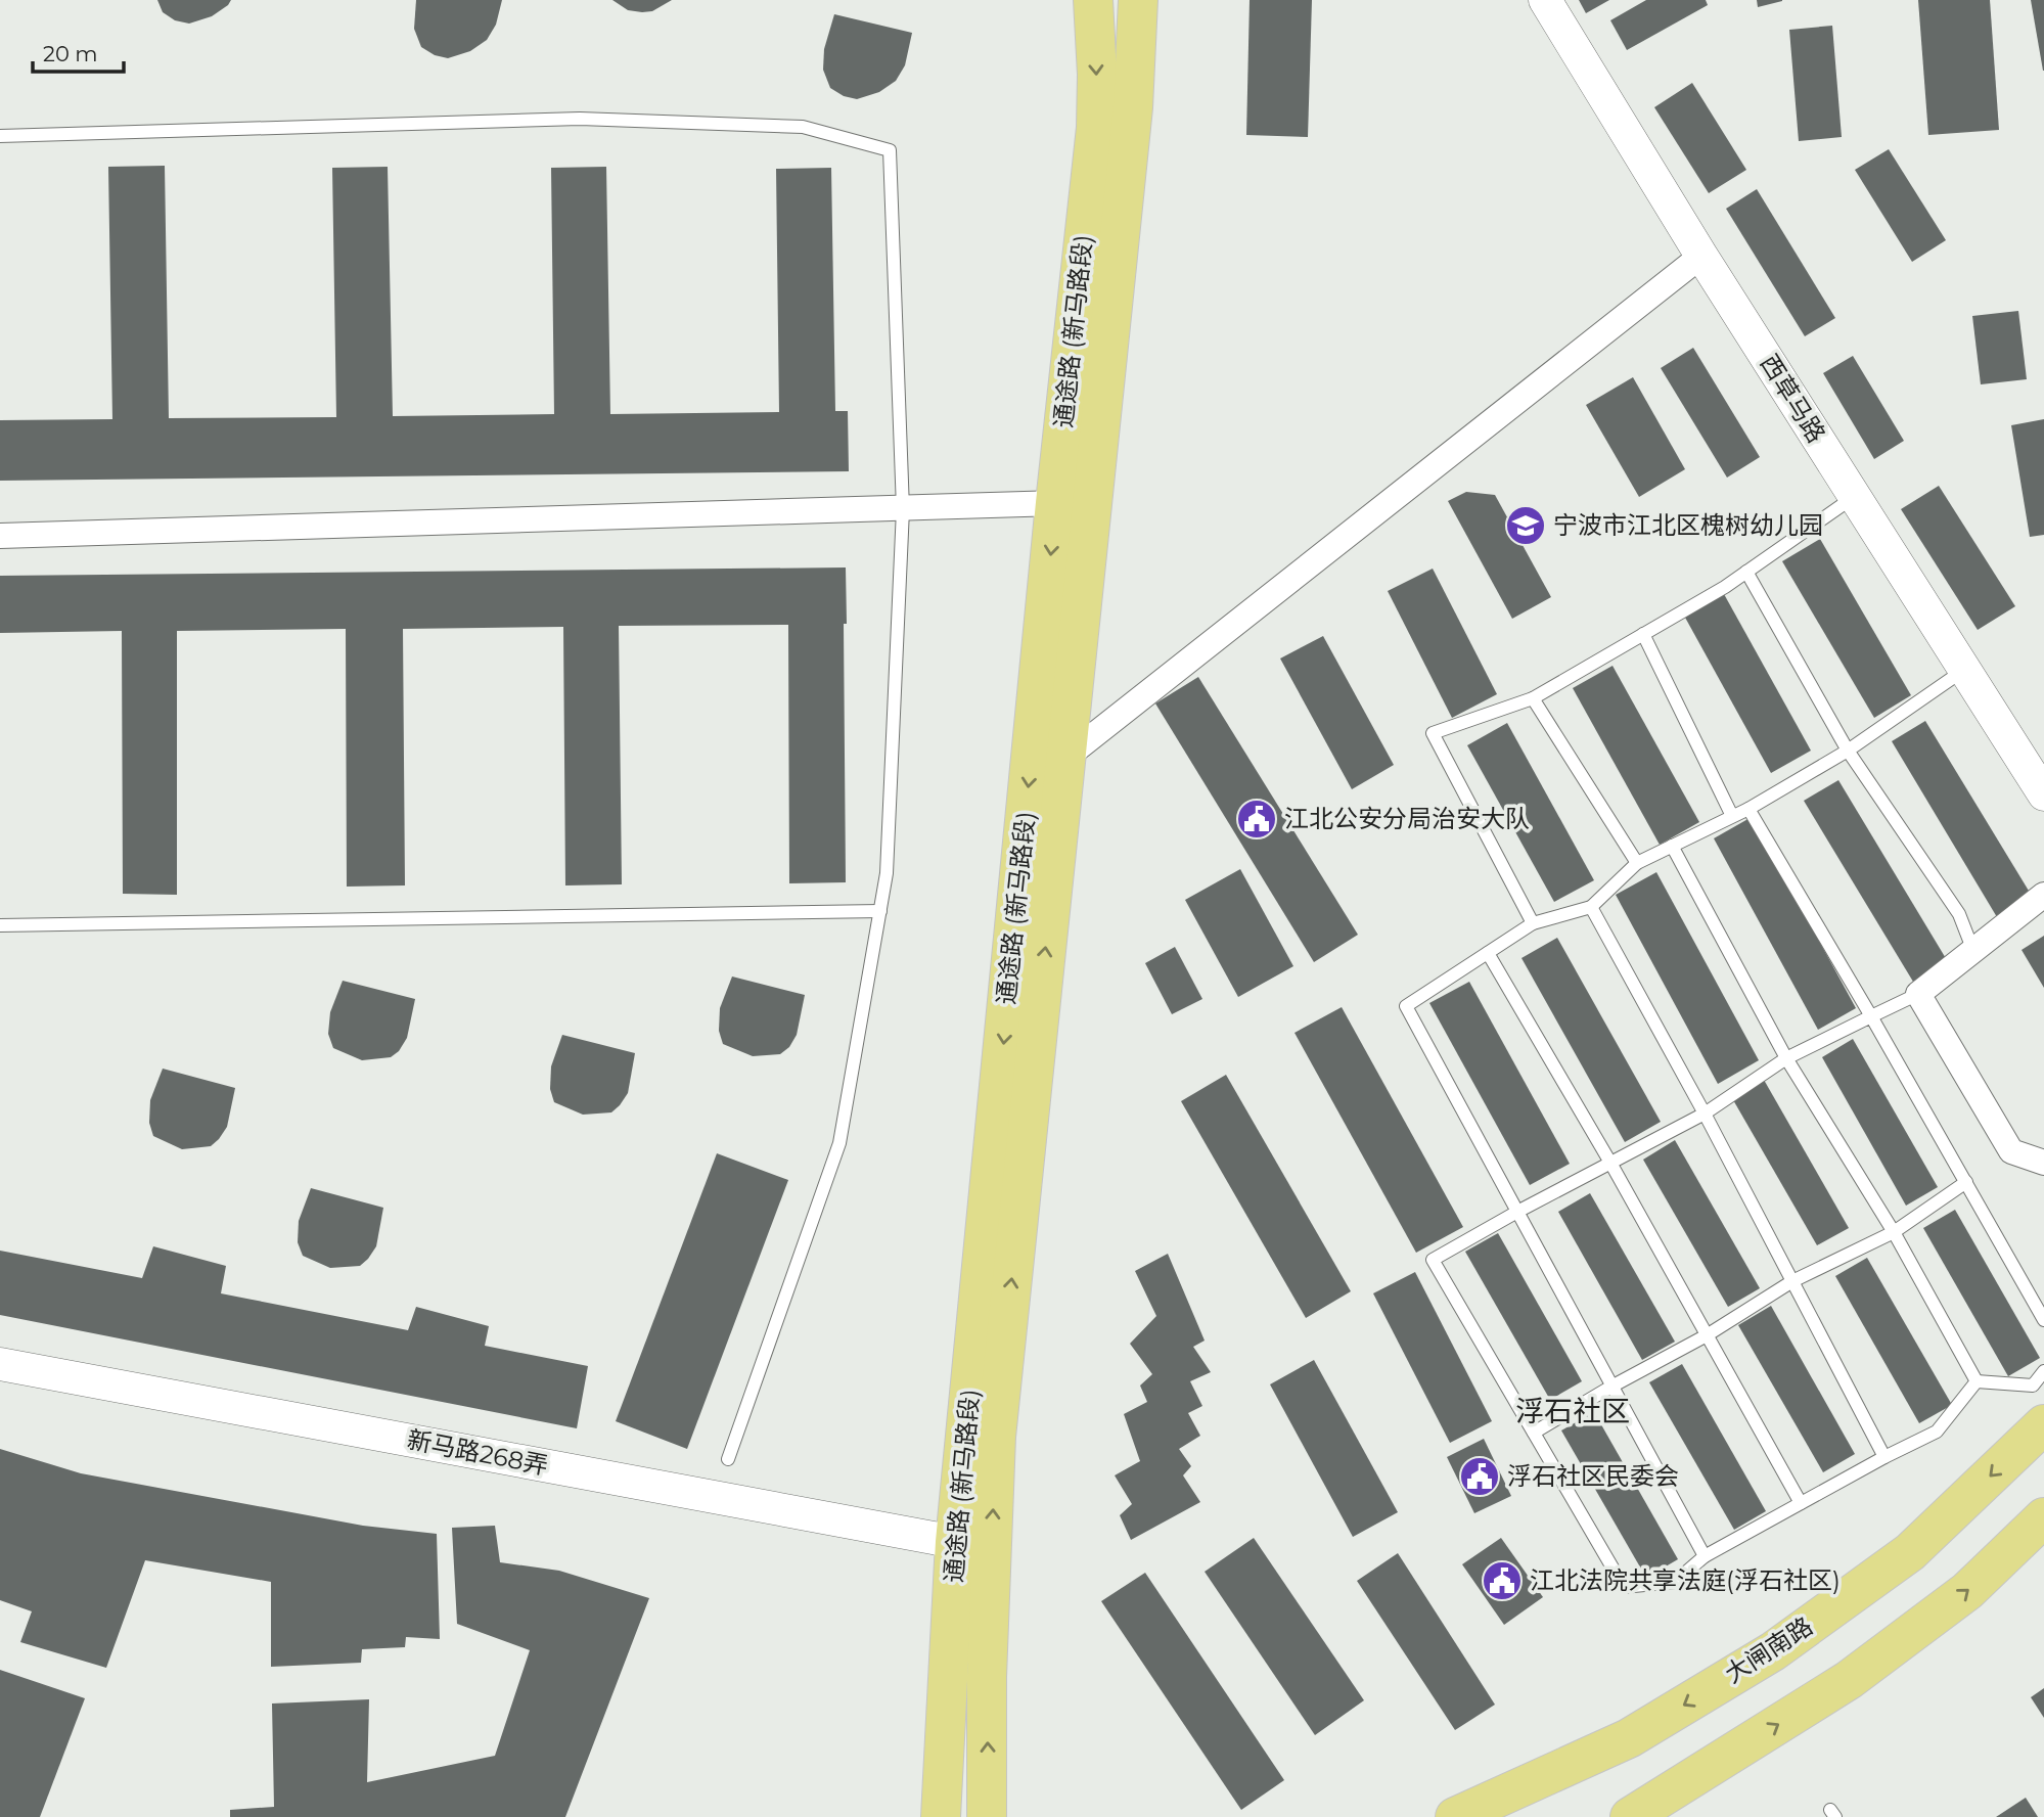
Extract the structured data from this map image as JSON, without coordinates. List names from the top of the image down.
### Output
{
  "streets": {
    "main road": ["通途路 (新马路段)", "大闸南路"],
    "street": ["西草马路", "新马路268弄"]
  },
  "crossings": [
    ["通途路 (新马路段)", "新马路268弄"]
  ],
  "districts": ["浮石社区"],
  "places": {
    "school or university": ["宁波市江北区槐树幼儿园"],
    "public building": ["江北公安分局治安大队", "浮石社区民委会", "江北法院共享法庭(浮石社区)"]
  },
  "scale_bar": "20 m"
}
